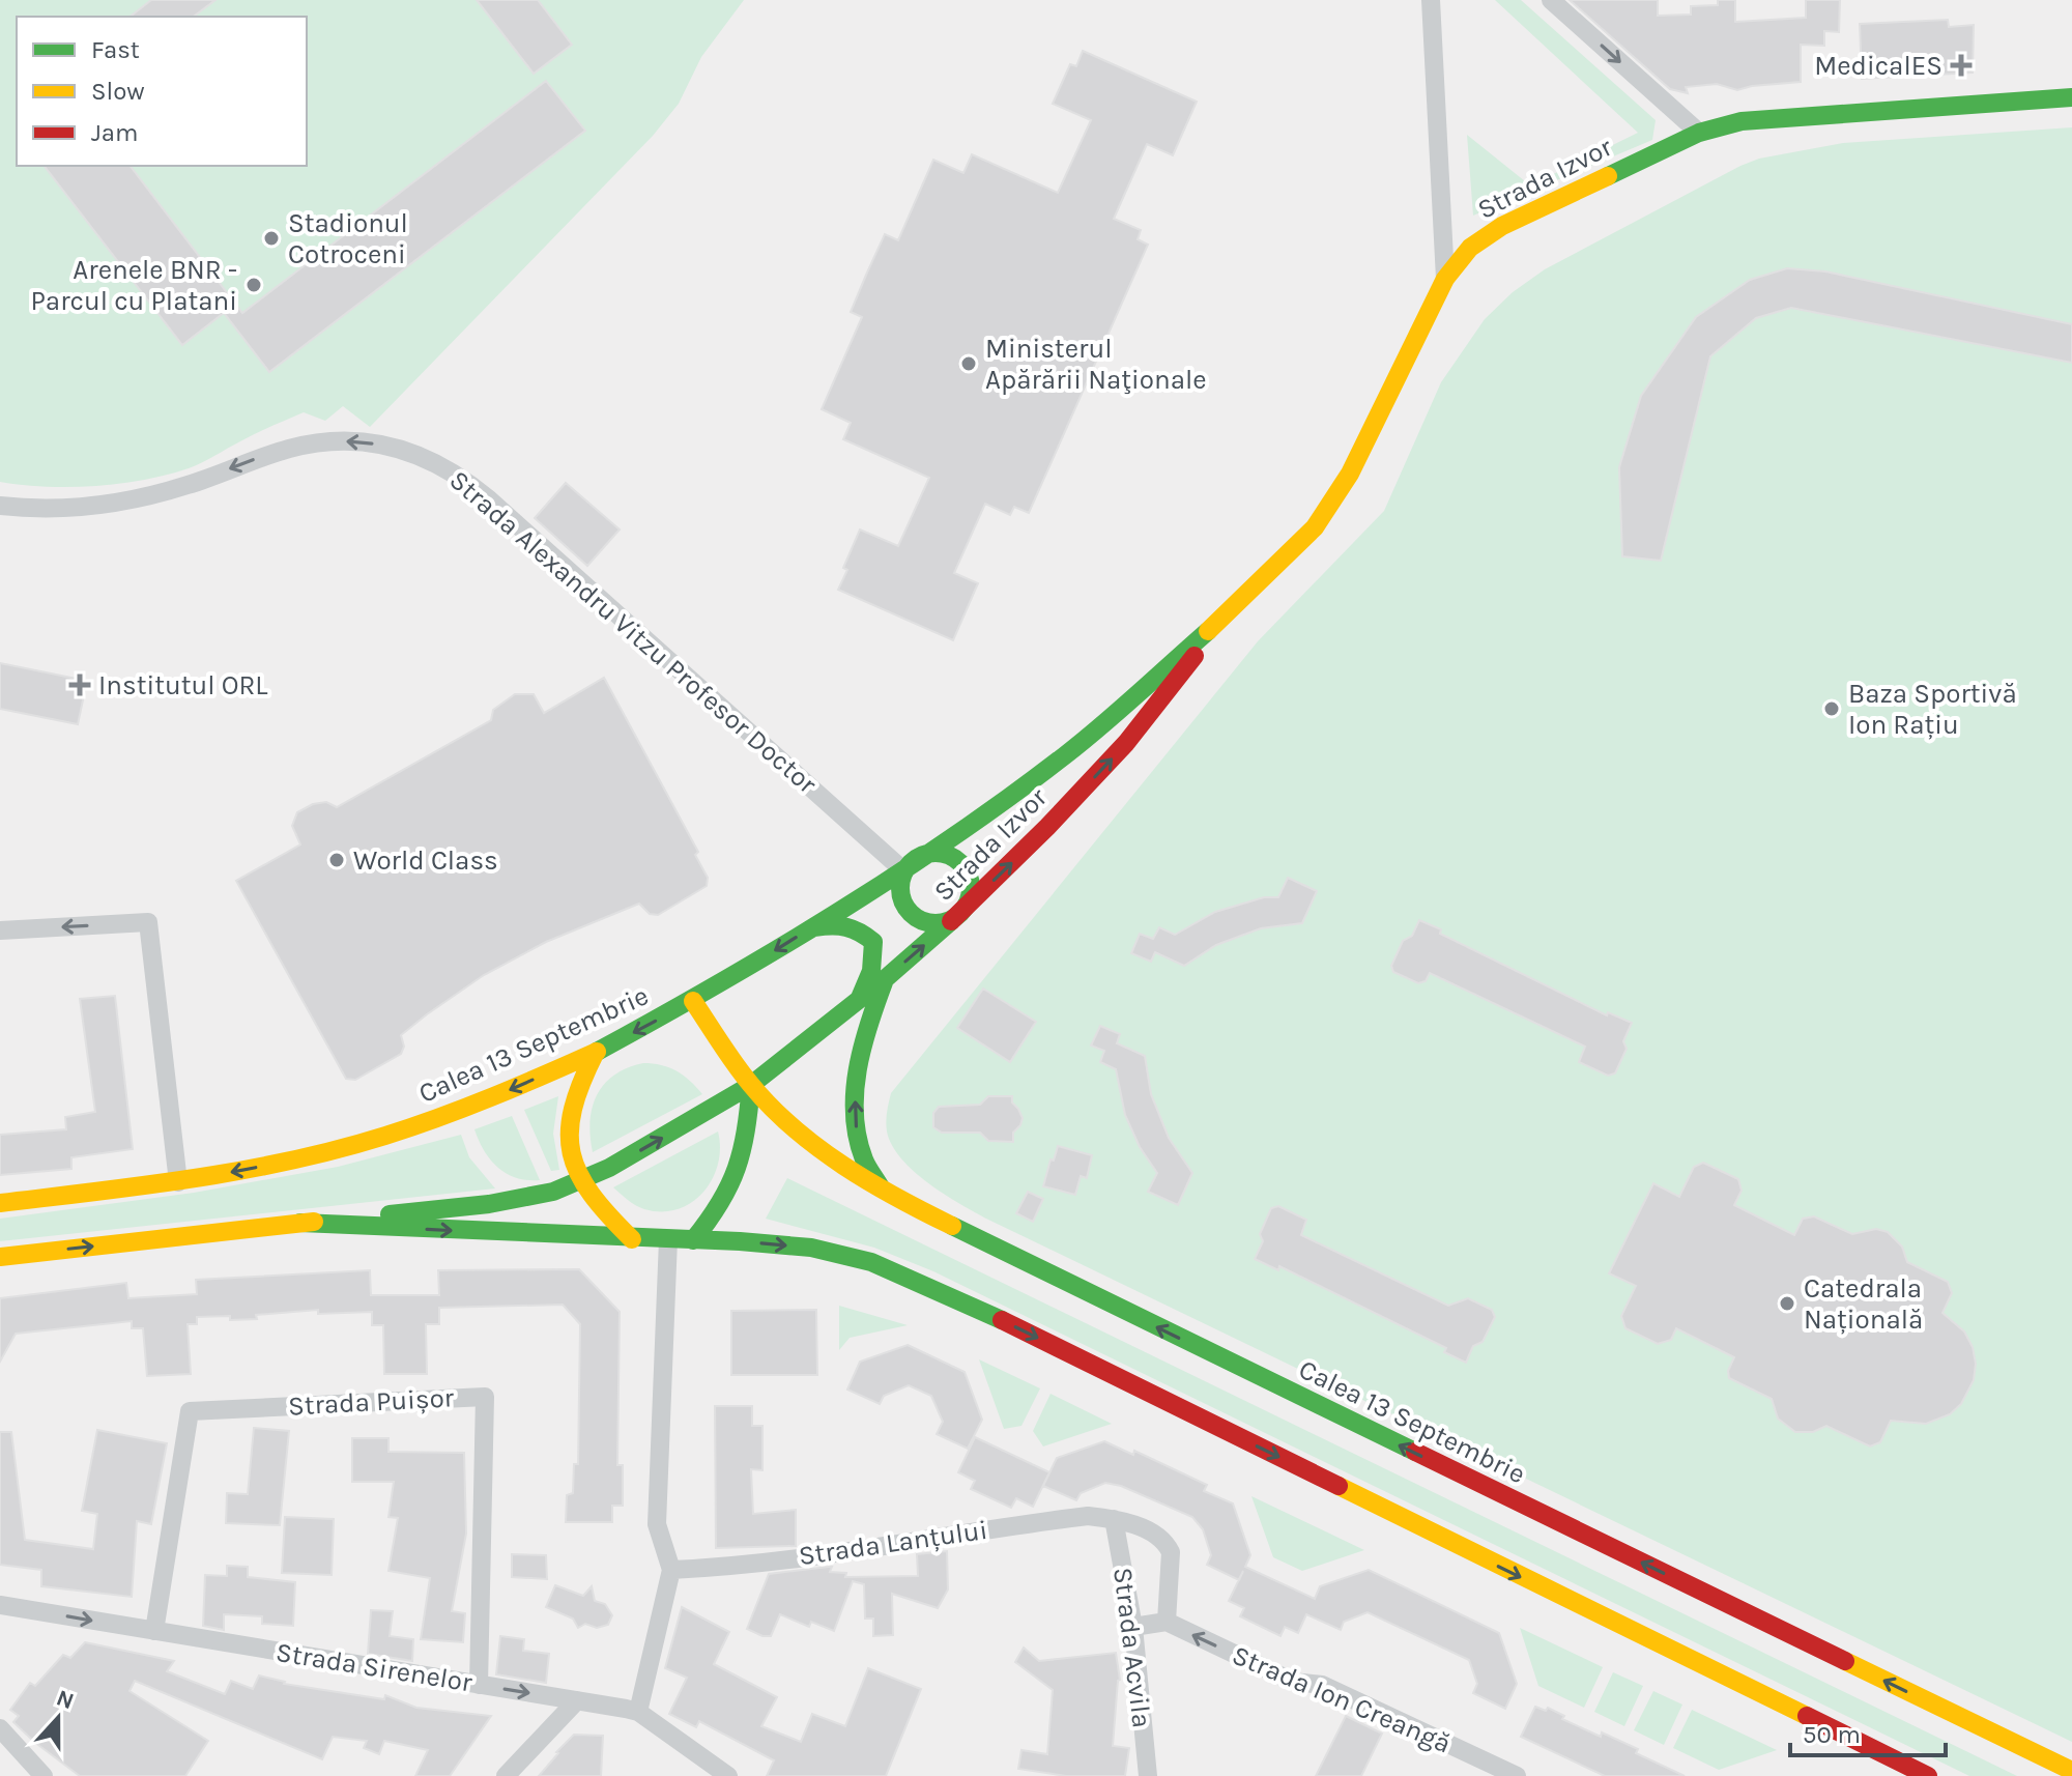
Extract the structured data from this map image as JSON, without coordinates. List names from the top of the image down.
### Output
{
  "streets": {
    "main road": ["Strada Izvor", "Calea 13 Septembrie"],
    "street": [
      "Strada Alexandru Vitzu Profesor Doctor",
      "Strada Puișor",
      "Strada Lanțului",
      "Strada Acvila",
      "Strada Sirenelor",
      "Strada Ion Creangă"
    ]
  },
  "crossings": [
    ["Strada Izvor", "Strada Alexandru Vitzu Profesor Doctor"],
    ["Strada Izvor", "Calea 13 Septembrie"],
    ["Strada Puișor", "Strada Sirenelor"],
    ["Strada Lanțului", "Strada Acvila"]
  ],
  "one_way": ["Strada Alexandru Vitzu Profesor Doctor", "Strada Ion Creangă"],
  "places": {
    "health": ["MedicalES", "Institutul ORL"],
    "other": [
      "Stadionul Cotroceni",
      "Arenele BNR - Parcul cu Platani",
      "Ministerul Apărării Naţionale",
      "Baza Sportivă Ion Rațiu",
      "World Class",
      "Catedrala Națională"
    ]
  },
  "legend": ["Fast", "Slow", "Jam"],
  "scale_bar": "50 m",
  "north": "top"
}
